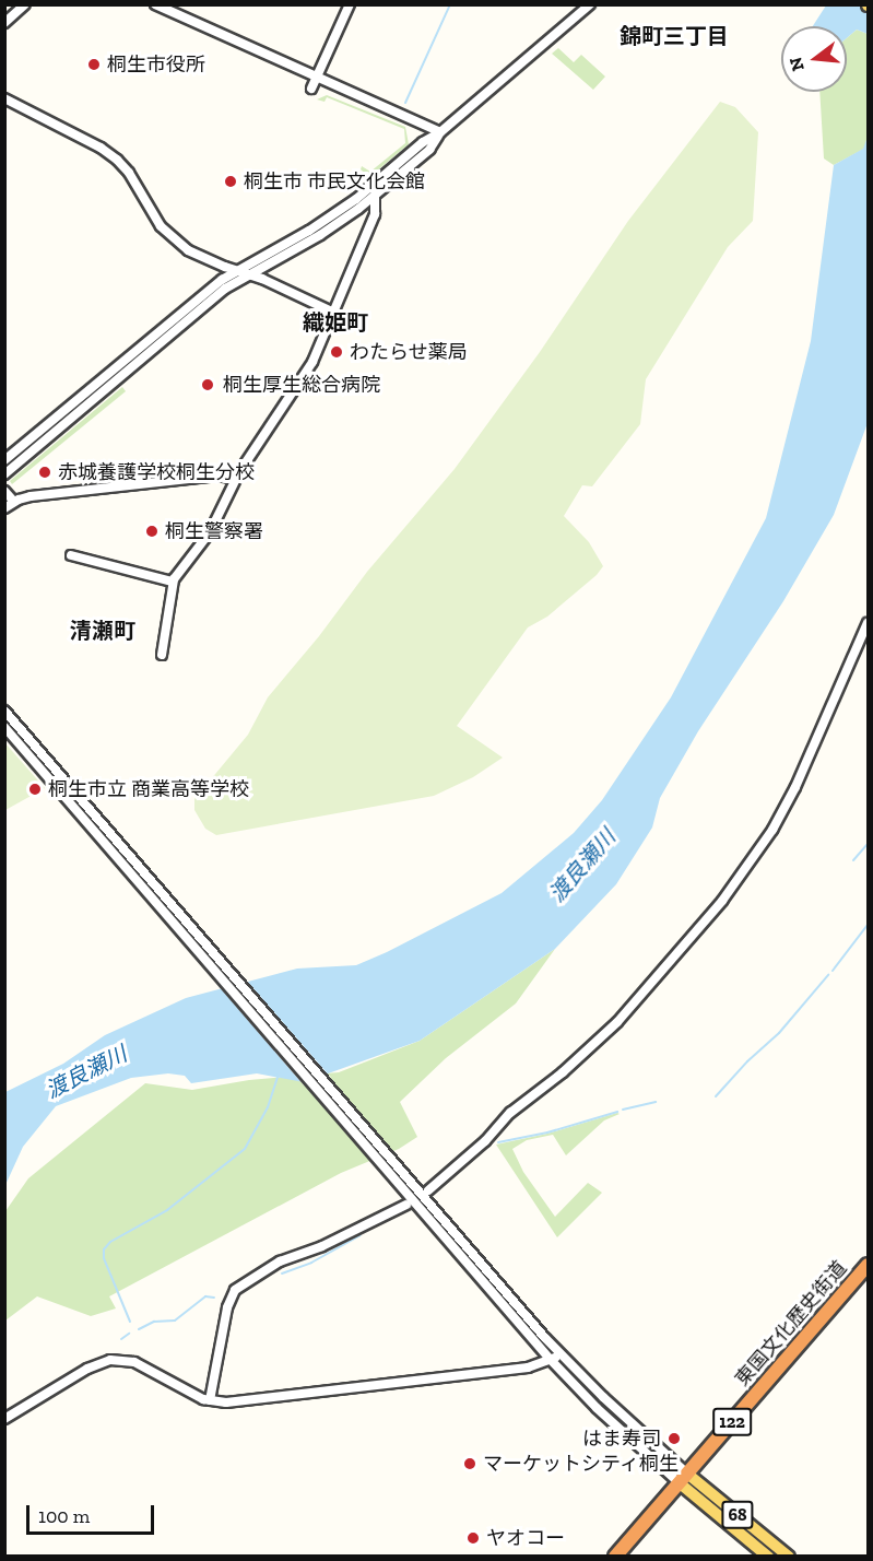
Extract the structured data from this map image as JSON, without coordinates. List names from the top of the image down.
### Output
{
  "streets": {
    "highway": ["東国文化歴史街道", "122"],
    "main road": ["68"]
  },
  "crossings": [
    ["東国文化歴史街道", "68"]
  ],
  "districts": ["錦町三丁目", "織姫町", "清瀬町"],
  "water": ["渡良瀬川"],
  "places": [
    "桐生市役所",
    "桐生市 市民文化会館",
    "わたらせ薬局",
    "桐生厚生総合病院",
    "赤城養護学校桐生分校",
    "桐生警察署",
    "桐生市立 商業高等学校",
    "はま寿司",
    "マーケットシティ桐生",
    "ヤオコー"
  ],
  "scale_bar": "100 m",
  "north": "left"
}
